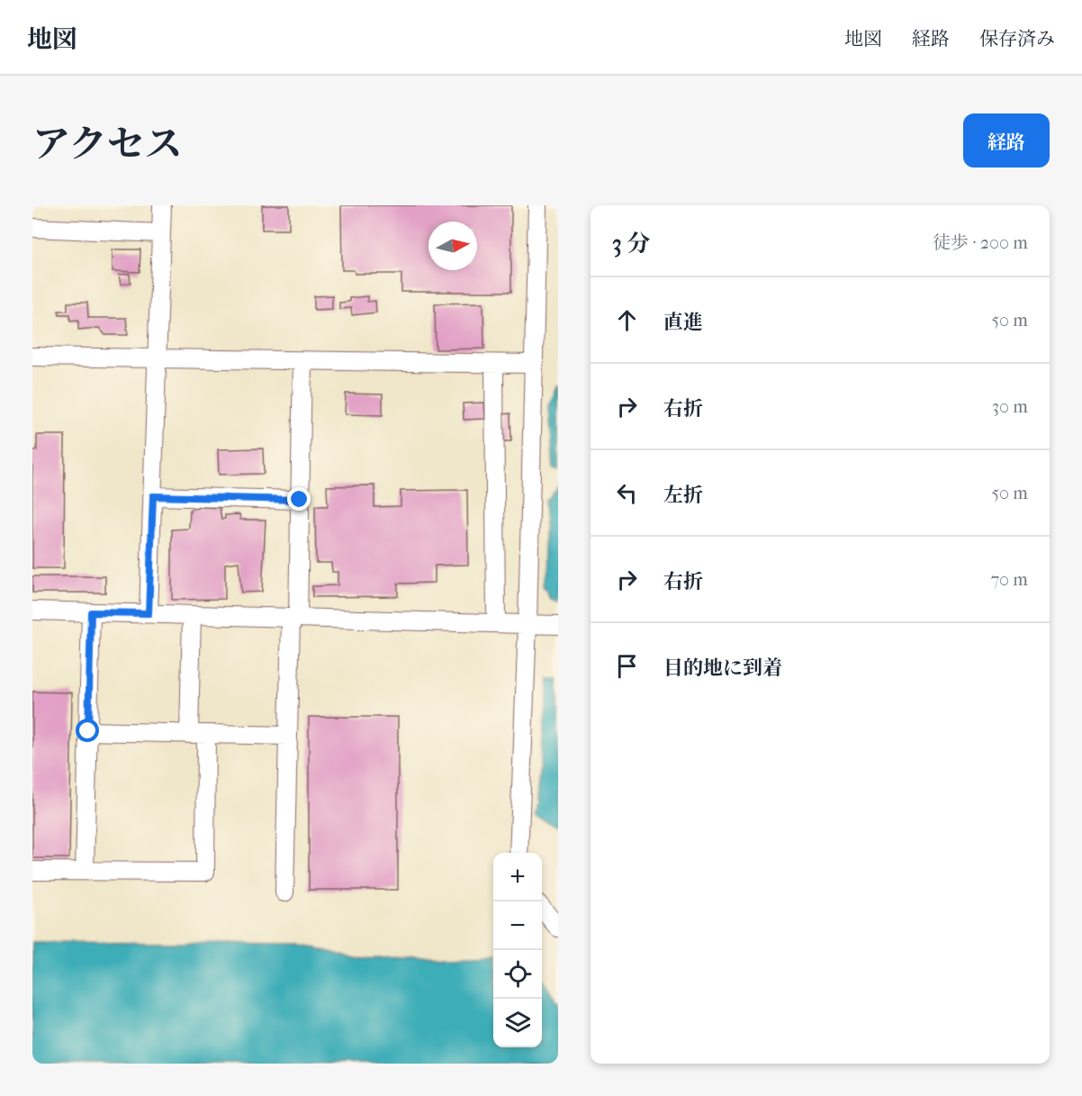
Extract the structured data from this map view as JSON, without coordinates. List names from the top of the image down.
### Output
{
  "north": "right",
  "page": {
    "header": "地図",
    "nav": ["地図", "経路", "保存済み"],
    "title": "アクセス",
    "buttons": "経路",
    "heading": ["3 分", "徒歩 · 200 m"],
    "list": [
      ["直進", "50 m"],
      ["右折", "30 m"],
      ["左折", "50 m"],
      ["右折", "70 m"],
      "目的地に到着"
    ],
    "map_buttons": ["+", "−"]
  }
}
